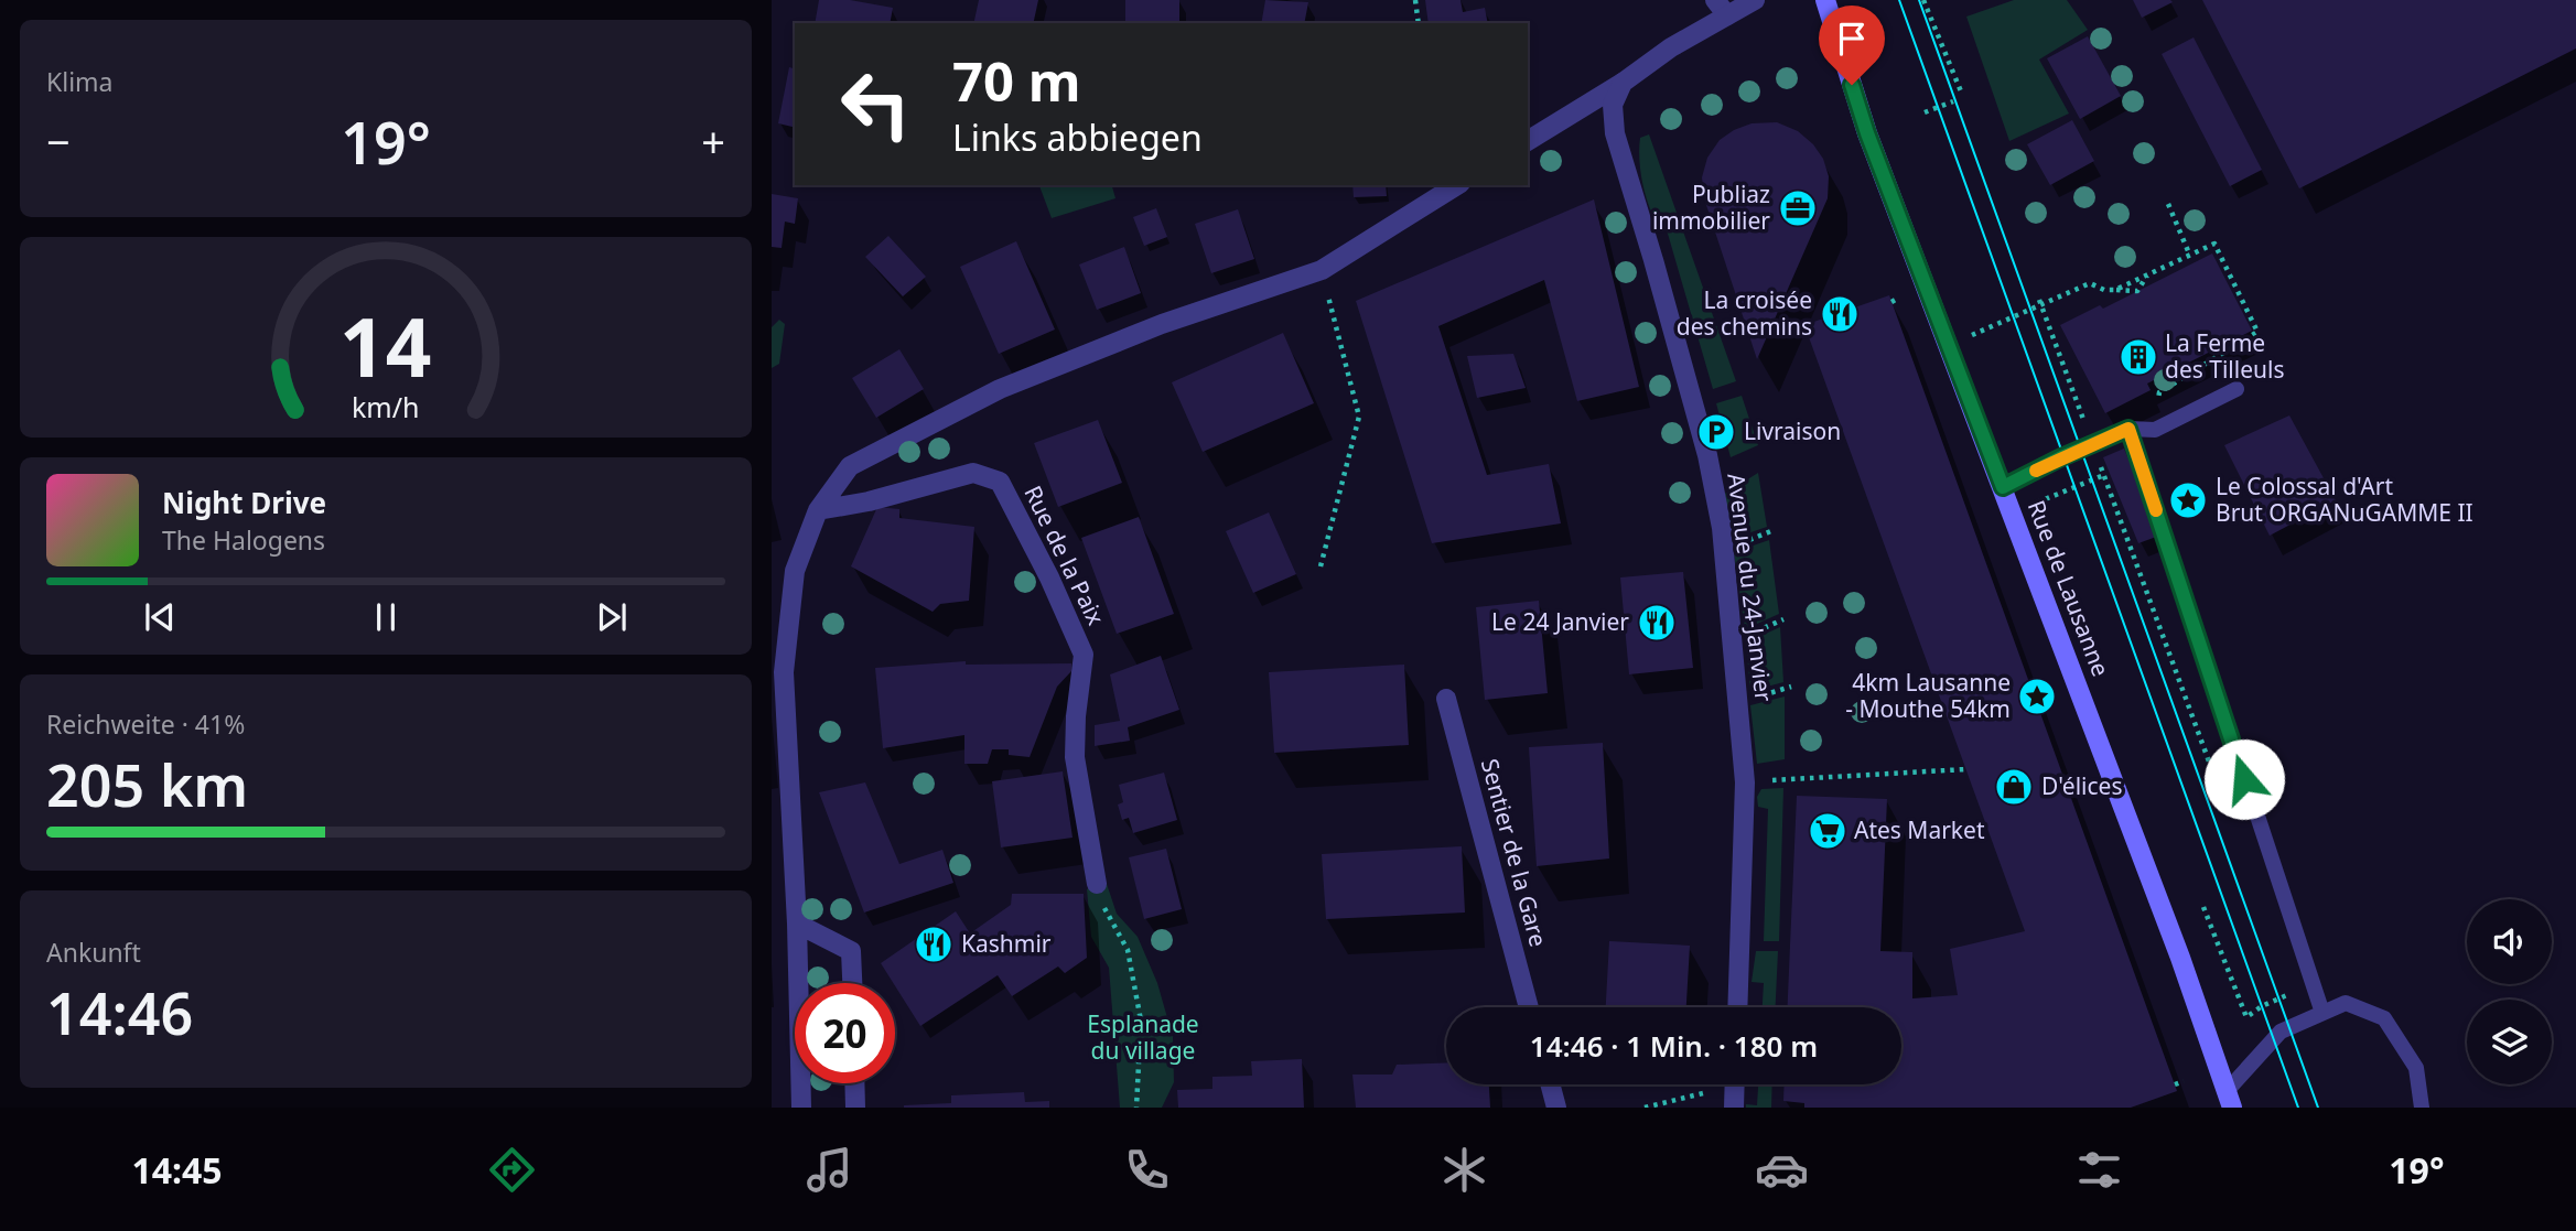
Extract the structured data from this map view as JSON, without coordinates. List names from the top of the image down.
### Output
{
  "streets": {
    "main road": ["Rue de Lausanne"],
    "street": ["Rue de la Paix", "Avenue du 24-Janvier", "Sentier de la Gare"]
  },
  "parks": ["Esplanade du village"],
  "places": {
    "office": ["Publiaz immobilier"],
    "restaurant": ["La croisée des chemins", "Le 24 Janvier", "Kashmir"],
    "building": ["La Ferme des Tilleuls"],
    "parking": ["Livraison"],
    "place": ["Le Colossal d'Art Brut ORGANuGAMME II", "4km Lausanne - Mouthe 54km"],
    "shop": ["D'élices"],
    "supermarket": ["Ates Market"]
  },
  "page": {
    "tile": [
      "Klima",
      ["Reichweite · 41%", "205 km"],
      ["Ankunft", "14:46"]
    ],
    "turn": ["70 m", "Links abbiegen"],
    "heat": ["−", "19°", "+"],
    "song": ["Night Drive", "The Halogens"],
    "limit": "20",
    "trip": "14:46 · 1 Min. · 180 m",
    "tabs": ["14:45", "19°"],
    "gauge": ["14", "km/h"]
  }
}
